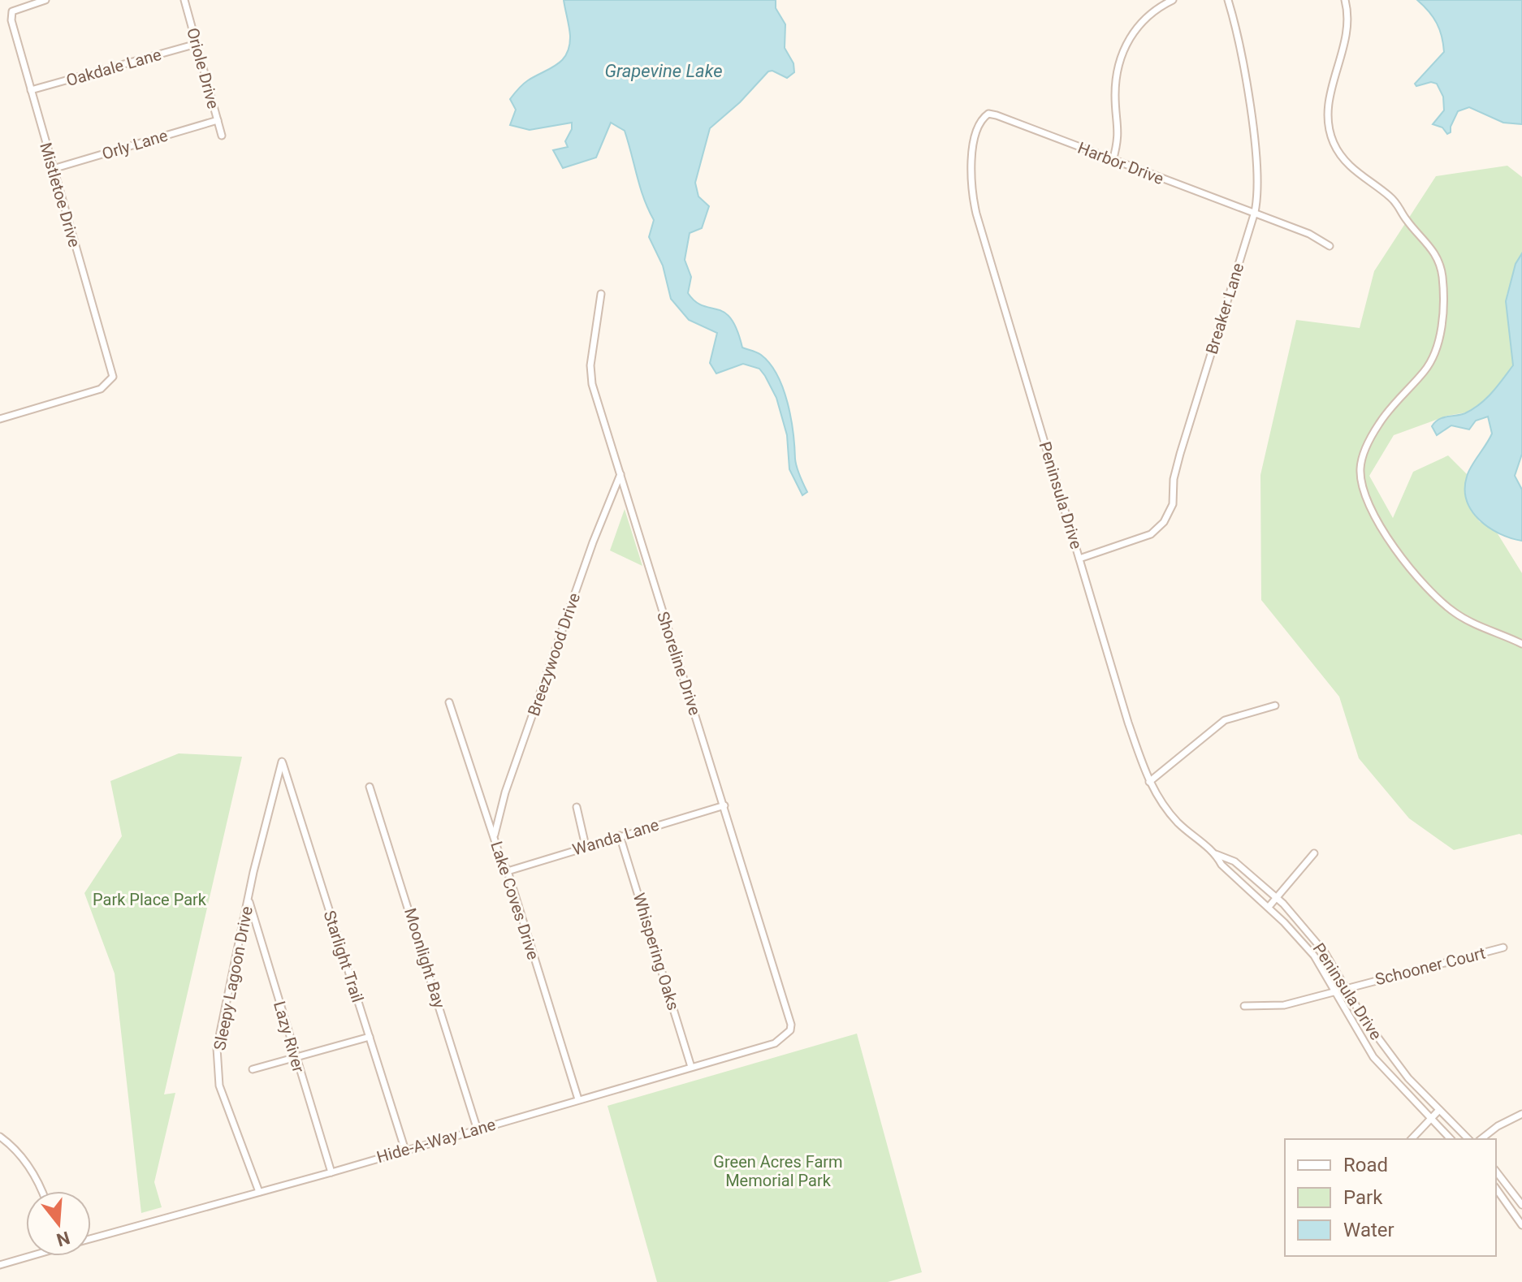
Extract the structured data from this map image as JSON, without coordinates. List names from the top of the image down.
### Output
{
  "streets": {
    "street": [
      "Oakdale Lane",
      "Oriole Drive",
      "Orly Lane",
      "Harbor Drive",
      "Mistletoe Drive",
      "Breaker Lane",
      "Peninsula Drive",
      "Breezywood Drive",
      "Shoreline Drive",
      "Wanda Lane",
      "Lake Coves Drive",
      "Whispering Oaks",
      "Starlight Trail",
      "Moonlight Bay",
      "Schooner Court",
      "Sleepy Lagoon Drive",
      "Lazy River",
      "Hide-A-Way Lane"
    ]
  },
  "crossings": [
    ["Oakdale Lane", "Oriole Drive"],
    ["Oakdale Lane", "Mistletoe Drive"],
    ["Oriole Drive", "Orly Lane"],
    ["Orly Lane", "Mistletoe Drive"],
    ["Harbor Drive", "Breaker Lane"],
    ["Harbor Drive", "Peninsula Drive"],
    ["Breaker Lane", "Peninsula Drive"],
    ["Peninsula Drive", "Schooner Court"],
    ["Breezywood Drive", "Shoreline Drive"],
    ["Breezywood Drive", "Lake Coves Drive"],
    ["Shoreline Drive", "Wanda Lane"],
    ["Shoreline Drive", "Hide-A-Way Lane"],
    ["Wanda Lane", "Lake Coves Drive"],
    ["Wanda Lane", "Whispering Oaks"],
    ["Lake Coves Drive", "Hide-A-Way Lane"],
    ["Whispering Oaks", "Hide-A-Way Lane"],
    ["Starlight Trail", "Sleepy Lagoon Drive"],
    ["Starlight Trail", "Hide-A-Way Lane"],
    ["Moonlight Bay", "Hide-A-Way Lane"],
    ["Sleepy Lagoon Drive", "Lazy River"],
    ["Sleepy Lagoon Drive", "Hide-A-Way Lane"],
    ["Lazy River", "Hide-A-Way Lane"]
  ],
  "water": ["Grapevine Lake"],
  "parks": ["Park Place Park", "Green Acres Farm Memorial Park"],
  "legend": ["Road", "Park", "Water"],
  "north": "bottom"
}
